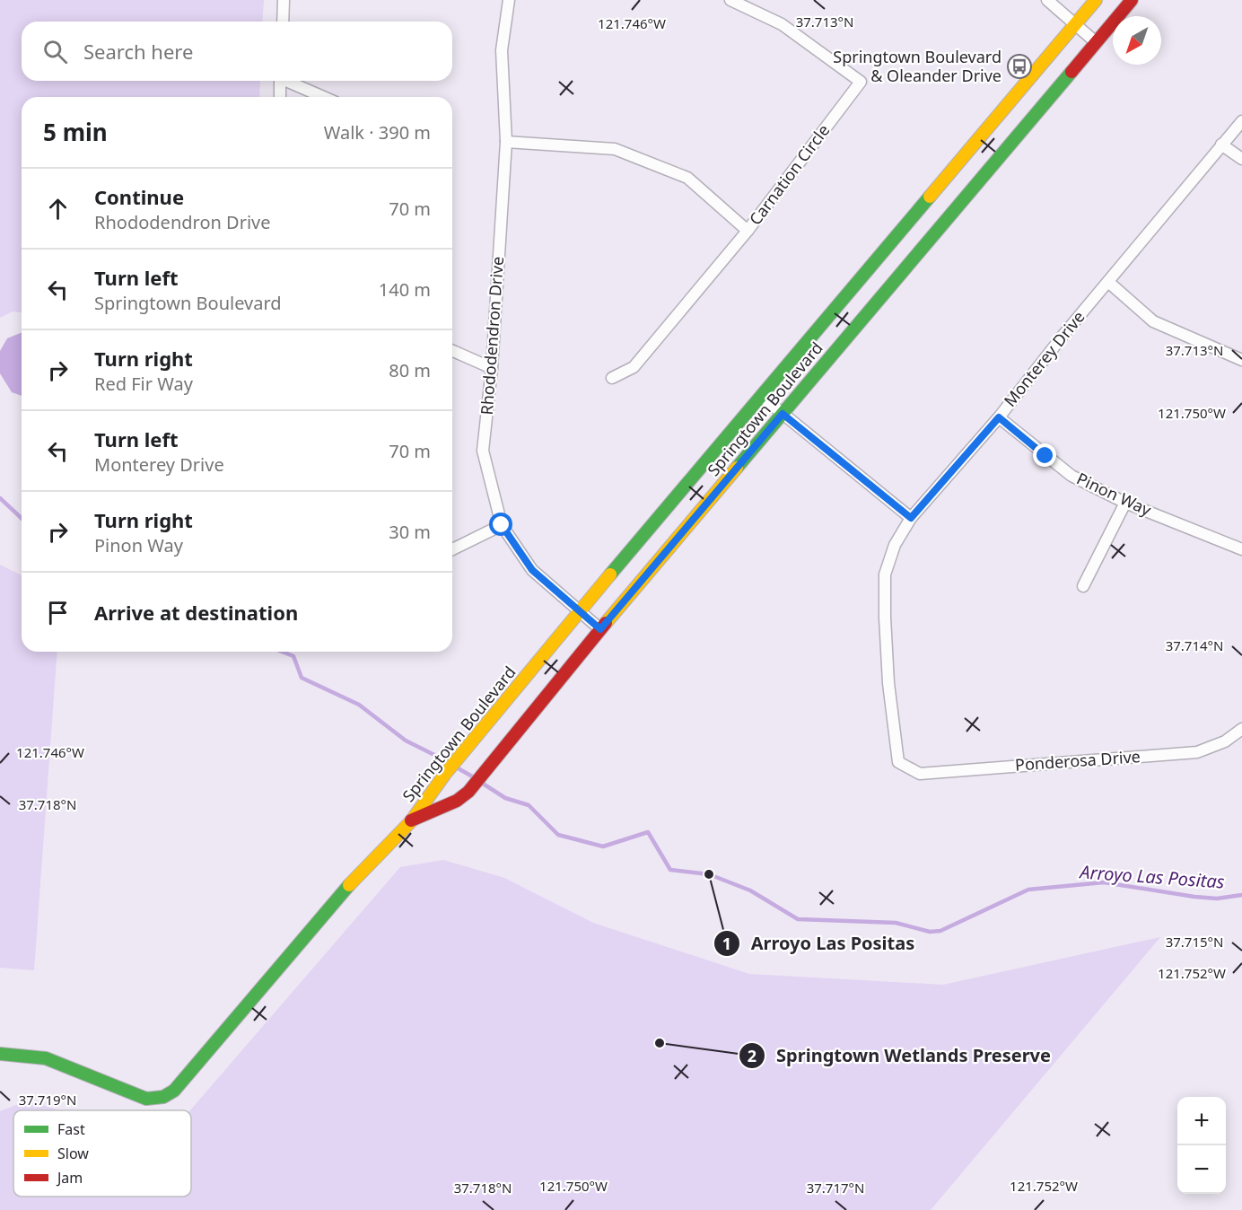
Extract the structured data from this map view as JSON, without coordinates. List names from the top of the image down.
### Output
{
  "streets": {
    "street": [
      "Carnation Circle",
      "Rhododendron Drive",
      "Monterey Drive",
      "Springtown Boulevard",
      "Pinon Way",
      "Ponderosa Drive"
    ]
  },
  "crossings": [
    ["Rhododendron Drive", "Springtown Boulevard"],
    ["Monterey Drive", "Pinon Way"],
    ["Monterey Drive", "Ponderosa Drive"]
  ],
  "water": ["Arroyo Las Positas"],
  "places": {
    "bus stop": ["Springtown Boulevard & Oleander Drive"],
    "other": ["Arroyo Las Positas", "Springtown Wetlands Preserve"]
  },
  "legend": ["Fast", "Slow", "Jam"],
  "north": "bottom left",
  "page": {
    "search": "Search here",
    "heading": ["5 min", "Walk · 390 m"],
    "list": [
      ["Continue", "Rhododendron Drive", "70 m"],
      ["Turn left", "Springtown Boulevard", "140 m"],
      ["Turn right", "Red Fir Way", "80 m"],
      ["Turn left", "Monterey Drive", "70 m"],
      ["Turn right", "Pinon Way", "30 m"],
      "Arrive at destination"
    ],
    "map_buttons": ["+", "−"]
  },
  "coordinates": [
    "37.713°N",
    "121.746°W",
    "121.750°W",
    "37.714°N",
    "37.718°N",
    "37.715°N",
    "121.752°W",
    "37.719°N",
    "37.717°N"
  ]
}
